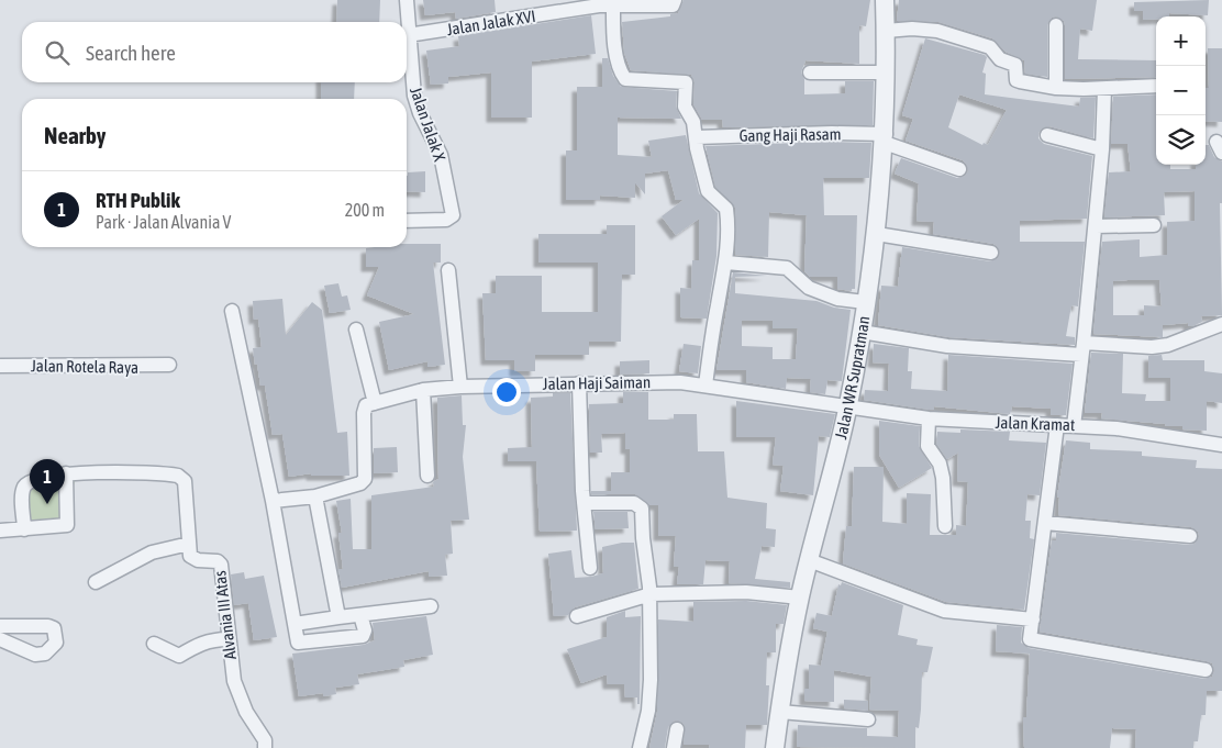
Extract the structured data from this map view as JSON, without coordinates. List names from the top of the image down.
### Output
{
  "streets": {
    "street": [
      "Jalan Jalak XVI",
      "Jalan Jalak X",
      "Gang Haji Rasam",
      "Jalan Rotela Raya",
      "Jalan WR Supratman",
      "Jalan Haji Saiman",
      "Jalan Kramat",
      "Alvania III Atas"
    ]
  },
  "crossings": [
    ["Jalan Jalak XVI", "Jalan Jalak X"],
    ["Gang Haji Rasam", "Jalan WR Supratman"],
    ["Jalan WR Supratman", "Jalan Haji Saiman"],
    ["Jalan WR Supratman", "Jalan Kramat"],
    ["Jalan Haji Saiman", "Jalan Kramat"]
  ],
  "page": {
    "map_buttons": ["+", "−"],
    "search": "Search here",
    "heading": "Nearby",
    "list": [
      {
        "mark": "1",
        "name": "RTH Publik",
        "note": "Park · Jalan Alvania V",
        "value": "200 m"
      }
    ],
    "pins": "1"
  }
}
